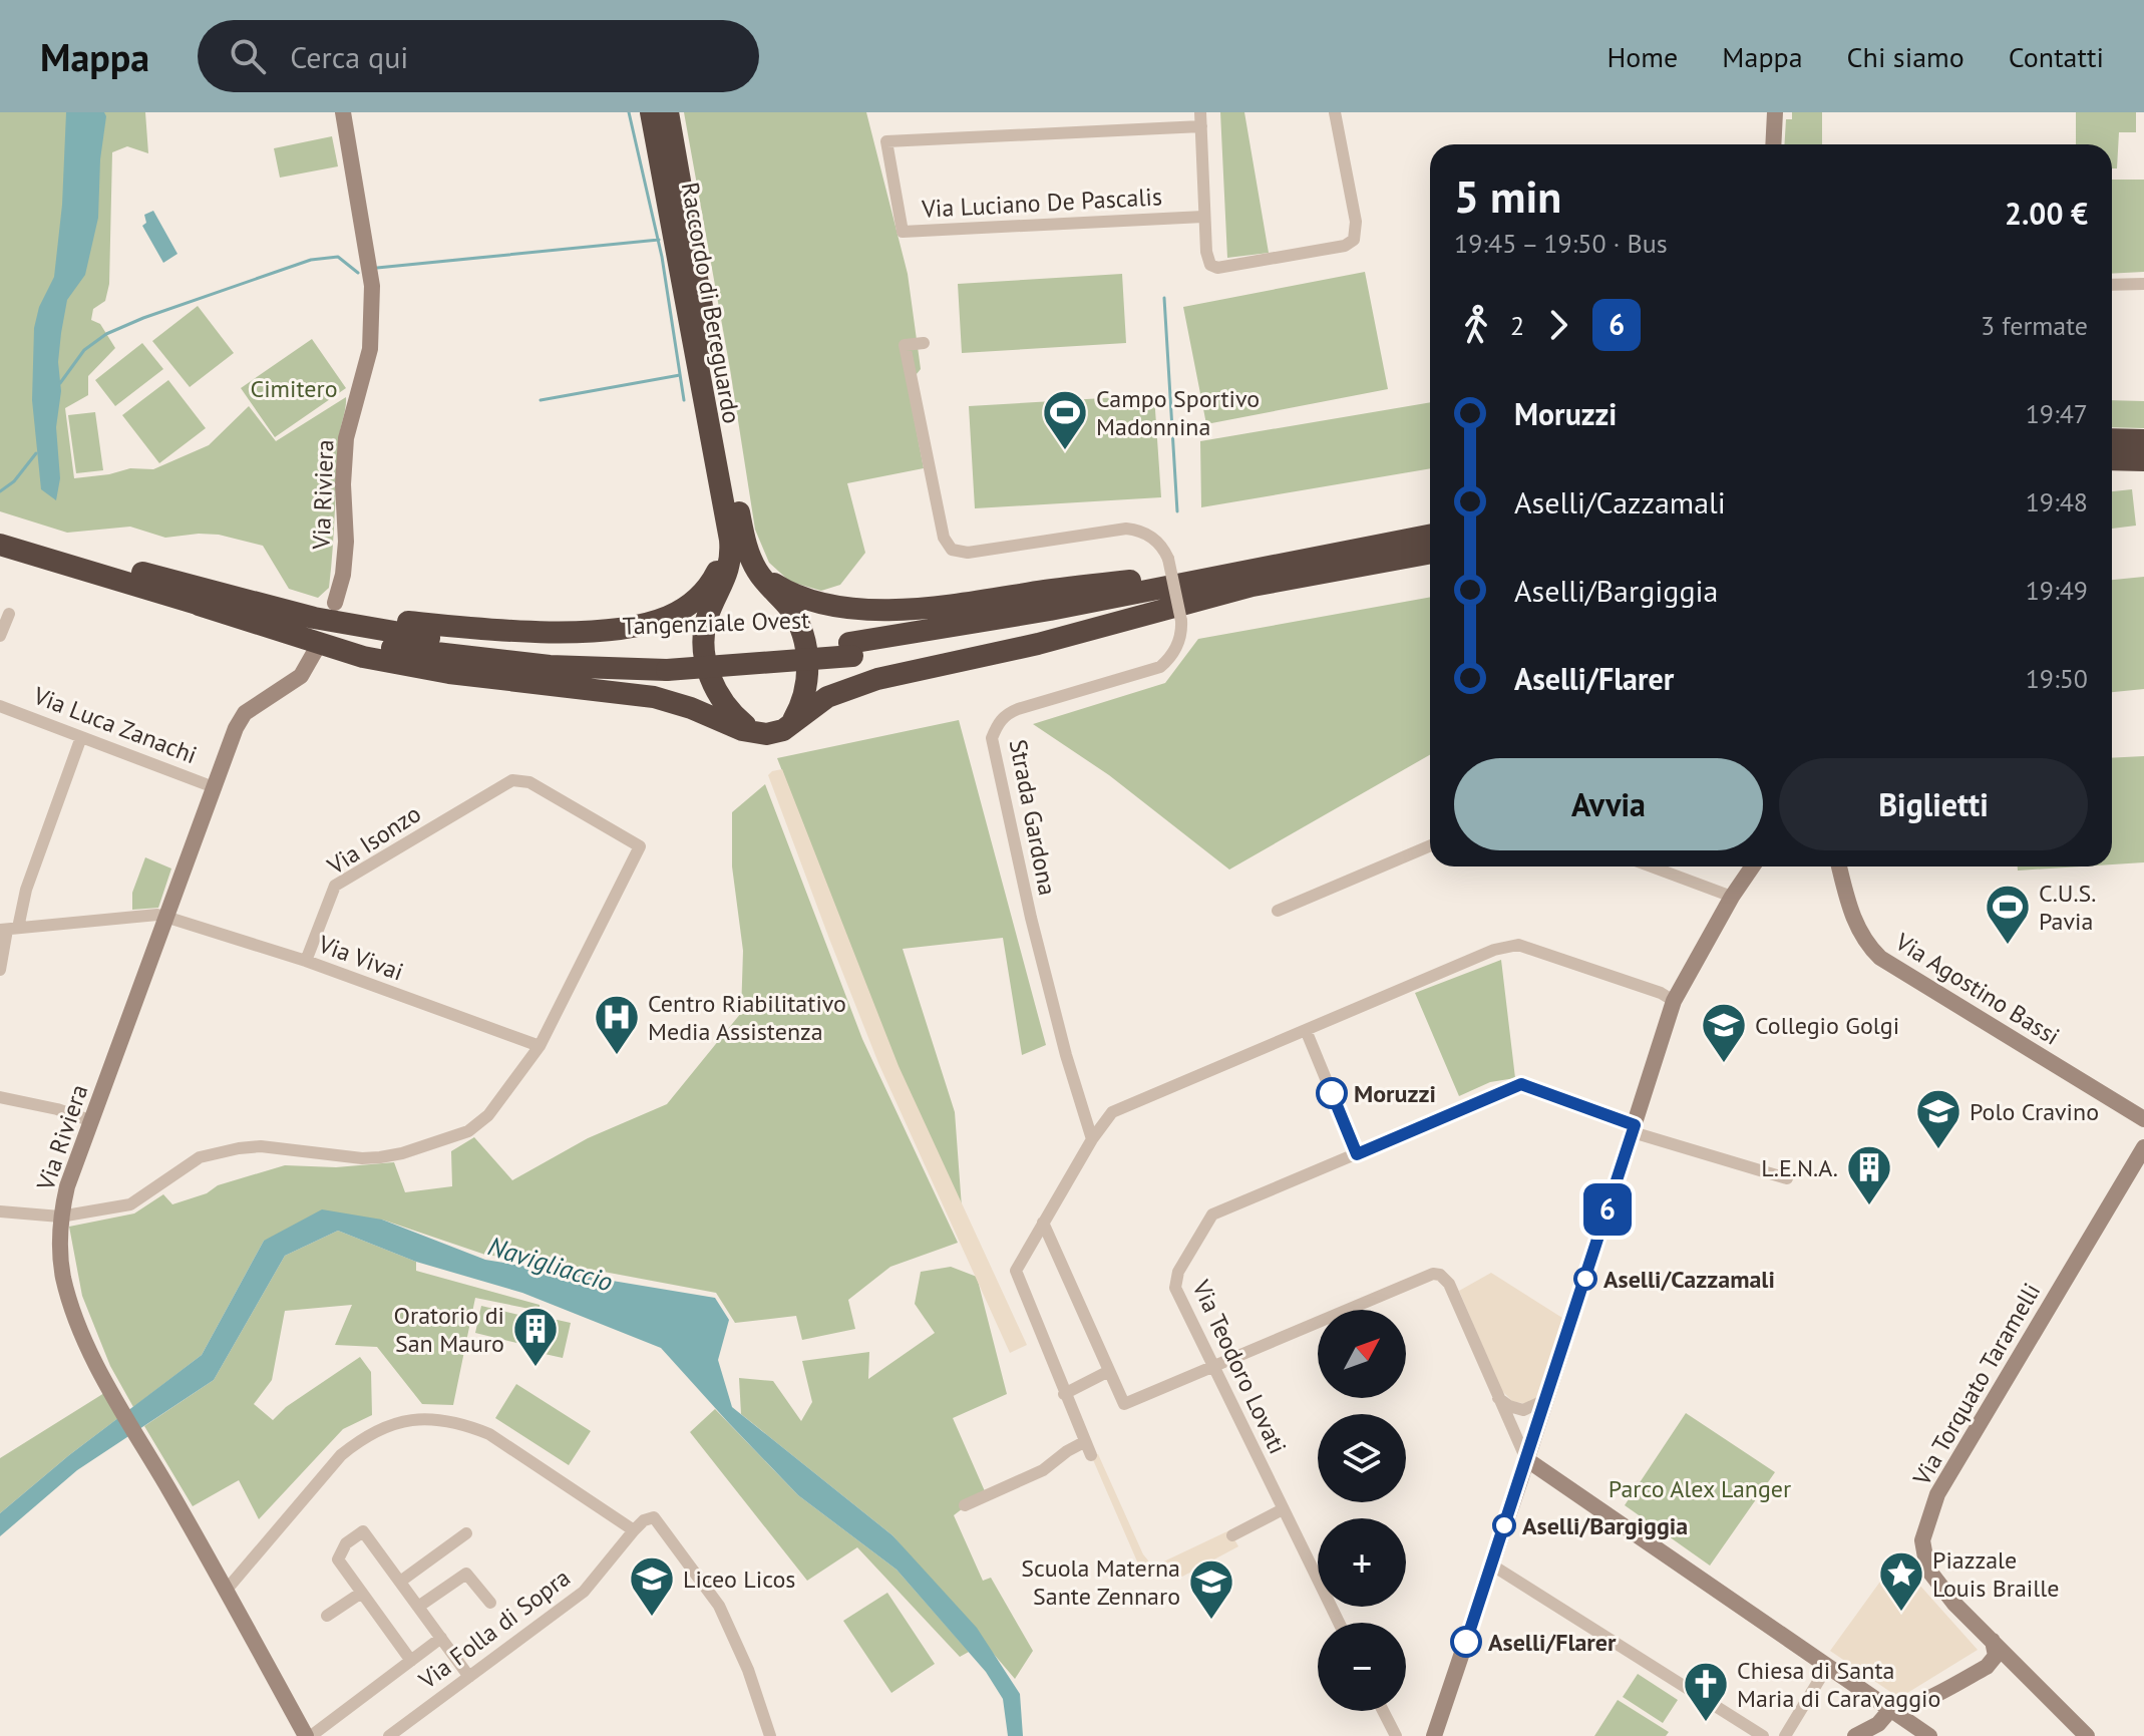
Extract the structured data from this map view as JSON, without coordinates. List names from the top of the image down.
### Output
{
  "streets": {
    "highway": ["Raccordo di Bereguardo", "Tangenziale Ovest"],
    "street": [
      "Via Luciano De Pascalis",
      "Via Riviera",
      "Via Luca Zanachi",
      "Strada Gardona",
      "Via Isonzo",
      "Via Vivai",
      "Via Agostino Bassi",
      "Via Teodoro Lovati",
      "Via Torquato Taramelli",
      "Via Folla di Sopra"
    ]
  },
  "crossings": [
    ["Via Riviera", "Via Luca Zanachi"],
    ["Via Riviera", "Via Vivai"],
    ["Via Isonzo", "Via Vivai"]
  ],
  "water": ["Navigliaccio"],
  "parks": ["Cimitero", "Parco Alex Langer"],
  "places": {
    "sports": ["Campo Sportivo Madonnina", "C.U.S. Pavia"],
    "hospital": ["Centro Riabilitativo Media Assistenza"],
    "school or university": [
      "Collegio Golgi",
      "Polo Cravino",
      "Liceo Licos",
      "Scuola Materna Sante Zennaro"
    ],
    "other": [
      "Moruzzi",
      "Aselli/Cazzamali",
      "Aselli/Bargiggia",
      "Aselli/Flarer"
    ],
    "building": ["L.E.N.A.", "Oratorio di San Mauro"],
    "place": ["Piazzale Louis Braille"],
    "church": ["Chiesa di Santa Maria di Caravaggio"]
  },
  "lines": ["bus line 6"],
  "north": "top right",
  "page": {
    "header": "Mappa",
    "search": "Cerca qui",
    "nav": [
      "Home",
      "Mappa",
      "Chi siamo",
      "Contatti"
    ],
    "on_map": "6",
    "heading": ["5 min", "19:45 – 19:50 · Bus", "2.00 €"],
    "legs": ["2", "6", "3 fermate"],
    "list": [
      {
        "name": "Moruzzi",
        "value": "19:47"
      },
      {
        "name": "Aselli/Cazzamali",
        "value": "19:48"
      },
      {
        "name": "Aselli/Bargiggia",
        "value": "19:49"
      },
      {
        "name": "Aselli/Flarer",
        "value": "19:50"
      }
    ],
    "buttons": ["Avvia", "Biglietti"],
    "map_buttons": ["+", "−"]
  }
}
